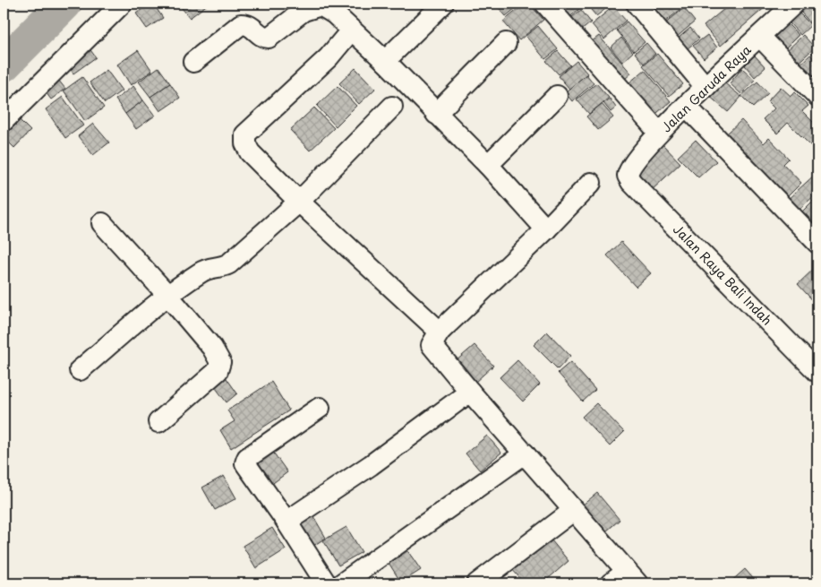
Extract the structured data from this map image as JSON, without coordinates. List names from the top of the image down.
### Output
{
  "streets": {
    "street": ["Jalan Garuda Raya", "Jalan Raya Bali Indah"]
  },
  "crossings": [
    ["Jalan Garuda Raya", "Jalan Raya Bali Indah"]
  ]
}
